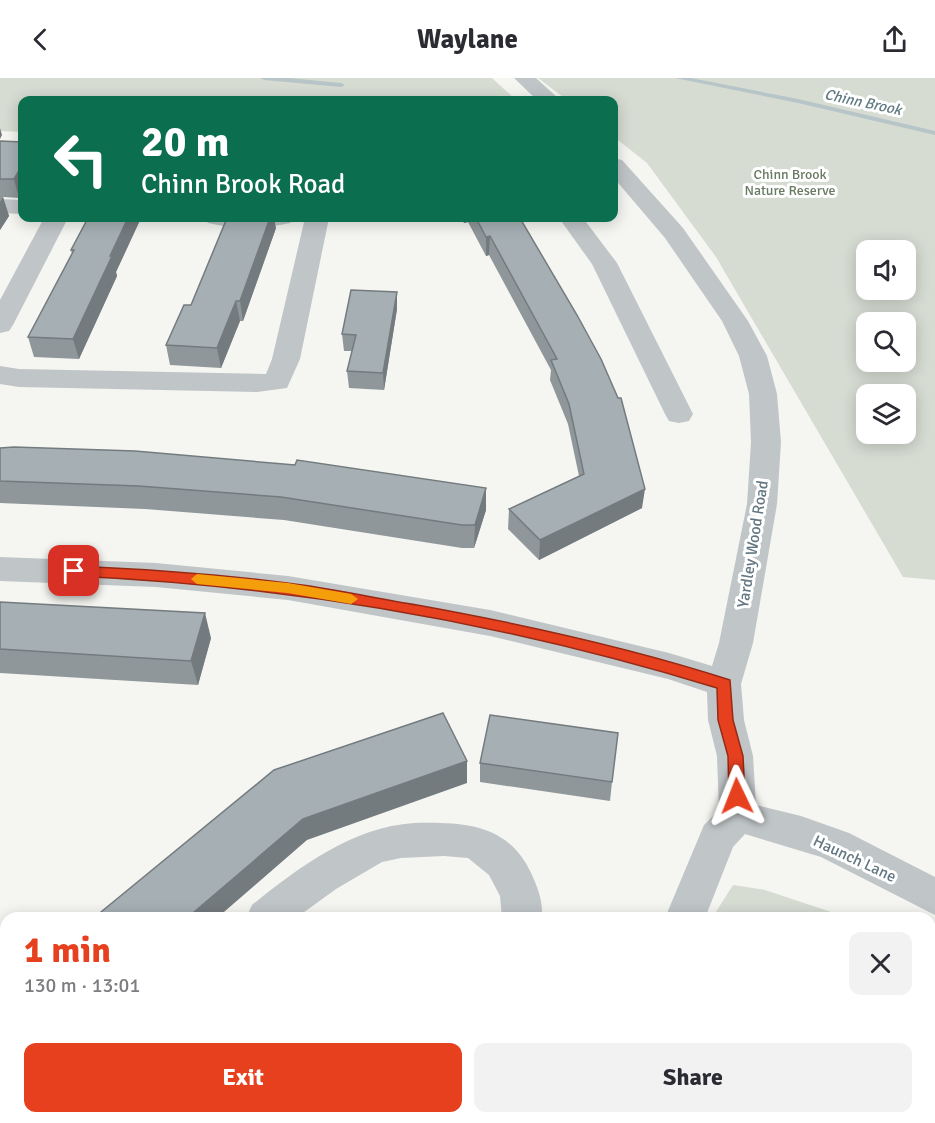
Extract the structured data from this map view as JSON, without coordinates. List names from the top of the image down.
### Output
{
  "streets": {
    "street": ["Yardley Wood Road", "Haunch Lane"]
  },
  "crossings": [
    ["Yardley Wood Road", "Haunch Lane"]
  ],
  "water": ["Chinn Brook"],
  "parks": ["Chinn Brook Nature Reserve"],
  "page": {
    "header": "Waylane",
    "turn": ["20 m", "Chinn Brook Road"],
    "heading": ["1 min", "130 m · 13:01"],
    "buttons": ["Exit", "Share"]
  }
}
